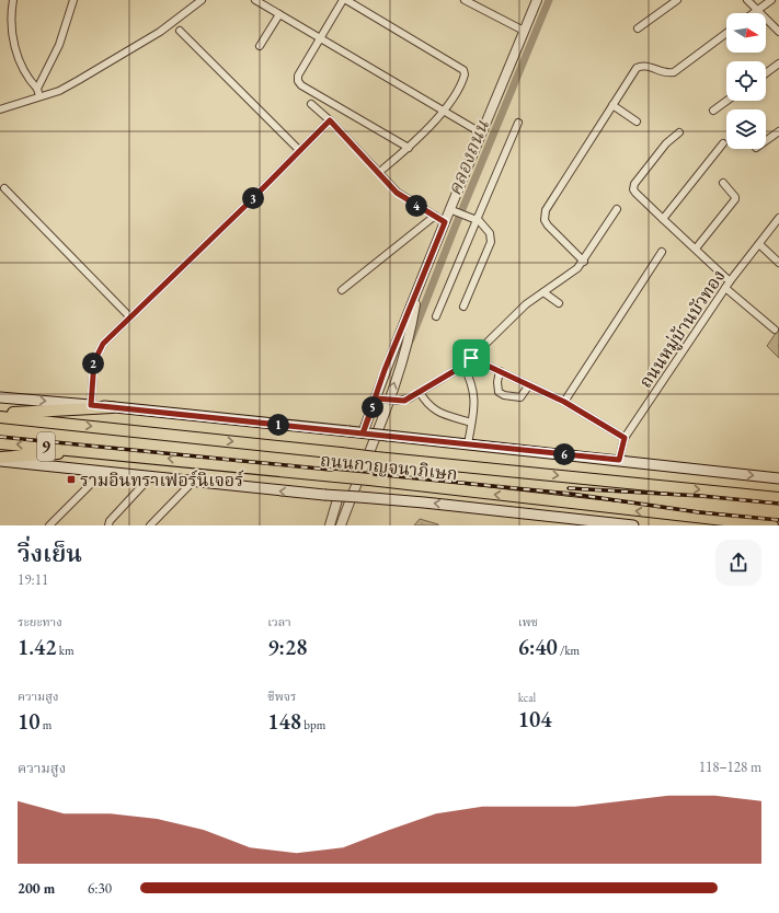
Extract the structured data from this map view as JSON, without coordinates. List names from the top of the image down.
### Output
{
  "streets": {
    "highway": ["9", "ถนนกาญจนาภิเษก"],
    "street": ["ถนนหมู่บ้านบัวทอง"]
  },
  "water": ["คลองถนน"],
  "places": {
    "transit": ["รามอินทราเฟอร์นิเจอร์"]
  },
  "north": "right",
  "page": {
    "pins": [
      "3",
      "4",
      "2",
      "5",
      "1",
      "6"
    ],
    "heading": ["วิ่งเย็น", "19:11"],
    "stats": [
      ["ระยะทาง", "1.42 km"],
      ["เวลา", "9:28"],
      ["เพซ", "6:40 /km"],
      ["ความสูง", "10 m"],
      ["ชีพจร", "148 bpm"],
      ["kcal", "104"]
    ],
    "chart": ["ความสูง", "118–128 m"],
    "list": [
      {
        "name": "200 m",
        "note": "6:30"
      }
    ]
  }
}
